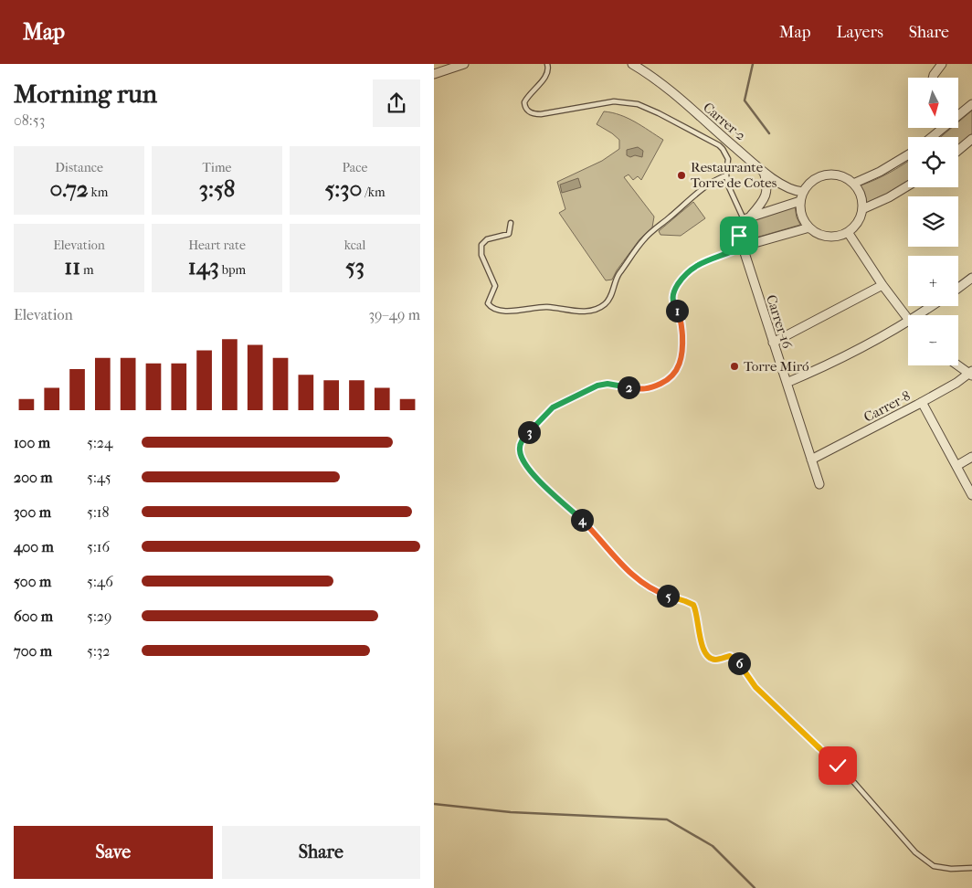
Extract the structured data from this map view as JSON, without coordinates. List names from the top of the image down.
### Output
{
  "streets": {
    "street": ["Carrer-2", "Carrer-16", "Carrer-8"]
  },
  "crossings": [
    ["Carrer-16", "Carrer-8"]
  ],
  "places": ["Restaurante Torre de Cotes", "Torre Miró"],
  "north": "bottom",
  "page": {
    "header": "Map",
    "nav": ["Map", "Layers", "Share"],
    "heading": ["Morning run", "08:53"],
    "map_buttons": ["+", "−"],
    "stats": [
      ["Distance", "0.72 km"],
      ["Time", "3:58"],
      ["Pace", "5:30 /km"],
      ["Elevation", "11 m"],
      ["Heart rate", "143 bpm"],
      ["kcal", "53"]
    ],
    "chart": ["Elevation", "39–49 m"],
    "pins": [
      "1",
      "2",
      "3",
      "4",
      "5",
      "6"
    ],
    "list": [
      {
        "name": "100 m",
        "note": "5:24"
      },
      {
        "name": "200 m",
        "note": "5:45"
      },
      {
        "name": "300 m",
        "note": "5:18"
      },
      {
        "name": "400 m",
        "note": "5:16"
      },
      {
        "name": "500 m",
        "note": "5:46"
      },
      {
        "name": "600 m",
        "note": "5:29"
      },
      {
        "name": "700 m",
        "note": "5:32"
      }
    ],
    "buttons": ["Save", "Share"]
  }
}
